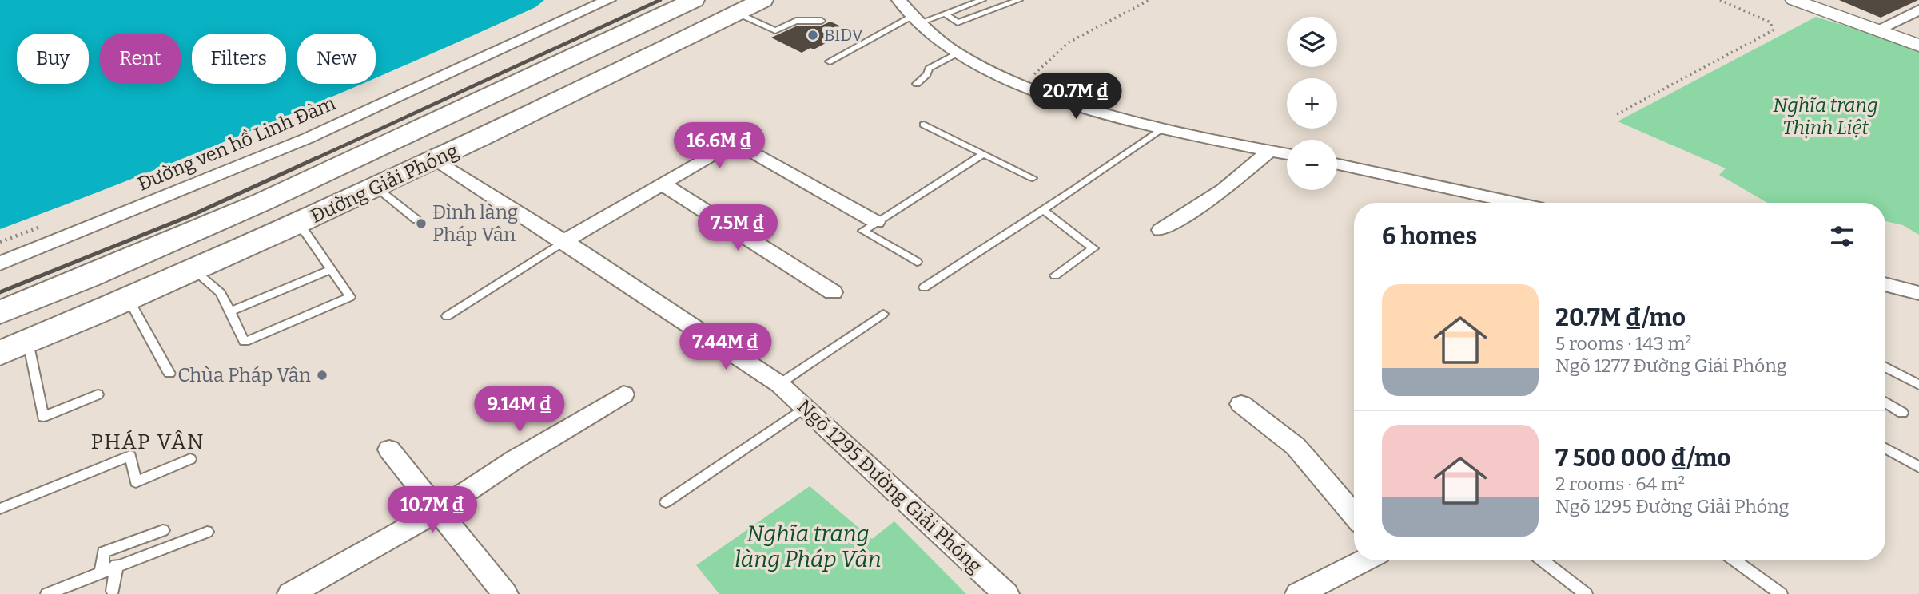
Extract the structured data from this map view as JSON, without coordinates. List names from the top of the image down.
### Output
{
  "streets": {
    "main road": ["Đường Giải Phóng"],
    "street": ["Đường ven hồ Linh Đàm", "Ngõ 1295 Đường Giải Phóng"]
  },
  "crossings": [
    ["Đường Giải Phóng", "Ngõ 1295 Đường Giải Phóng"]
  ],
  "districts": ["PHÁP VÂN"],
  "parks": ["Nghĩa trang Thịnh Liệt", "Nghĩa trang làng Pháp Vân"],
  "places": ["BIDV", "Đình làng Pháp Vân", "Chùa Pháp Vân"],
  "page": {
    "map_buttons": ["+", "−"],
    "chip": [
      "Buy",
      "Rent",
      "Filters",
      "New"
    ],
    "price": [
      "20.7M ₫",
      "16.6M ₫",
      "7.5M ₫",
      "7.44M ₫",
      "9.14M ₫",
      "10.7M ₫"
    ],
    "heading": "6 homes",
    "list": [
      {
        "name": "20.7M ₫/mo",
        "note": "5 rooms · 143 m² · Ngõ 1277 Đường Giải Phóng"
      },
      {
        "name": "7 500 000 ₫/mo",
        "note": "2 rooms · 64 m² · Ngõ 1295 Đường Giải Phóng"
      }
    ]
  }
}
